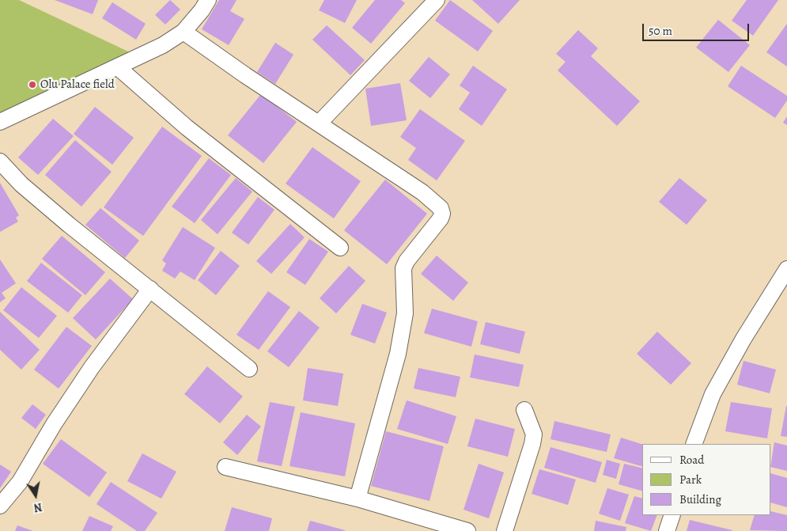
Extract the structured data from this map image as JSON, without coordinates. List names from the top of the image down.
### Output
{
  "places": ["Olu Palace field"],
  "legend": ["Road", "Park", "Building"],
  "scale_bar": "50 m",
  "north": "bottom"
}
